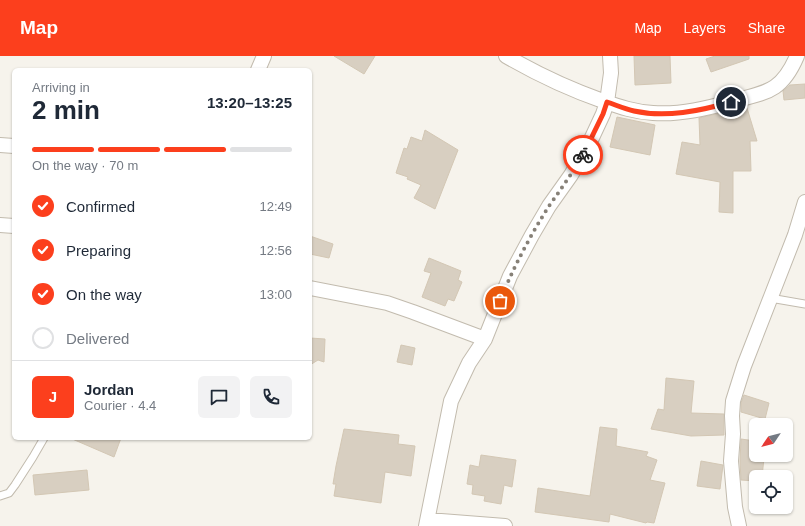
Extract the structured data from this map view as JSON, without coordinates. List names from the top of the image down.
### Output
{
  "north": "bottom left",
  "page": {
    "header": "Map",
    "nav": ["Map", "Layers", "Share"],
    "heading": ["2 min", "Arriving in", "13:20–13:25"],
    "panel": ["Jordan", "Courier · 4.4"],
    "bar": "On the way · 70 m",
    "list": [
      ["Confirmed", "12:49"],
      ["Preparing", "12:56"],
      ["On the way", "13:00"],
      "Delivered"
    ],
    "round": "J"
  }
}
